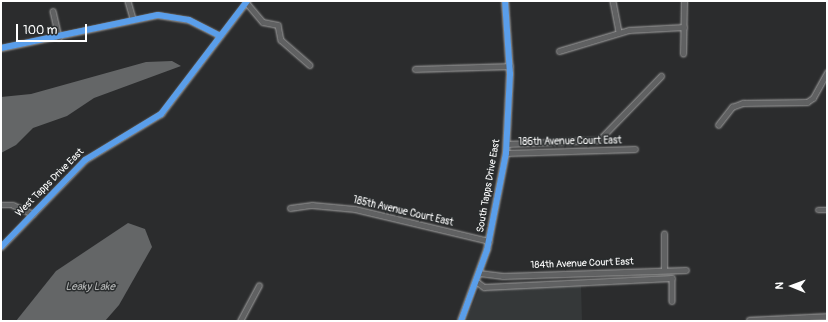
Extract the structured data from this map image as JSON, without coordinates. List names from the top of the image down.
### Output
{
  "streets": {
    "street": [
      "186th Avenue Court East",
      "West Tapps Drive East",
      "South Tapps Drive East",
      "185th Avenue Court East",
      "184th Avenue Court East"
    ]
  },
  "crossings": [
    ["186th Avenue Court East", "South Tapps Drive East"],
    ["South Tapps Drive East", "185th Avenue Court East"],
    ["South Tapps Drive East", "184th Avenue Court East"]
  ],
  "water": ["Leaky Lake"],
  "scale_bar": "100 m",
  "north": "left"
}
